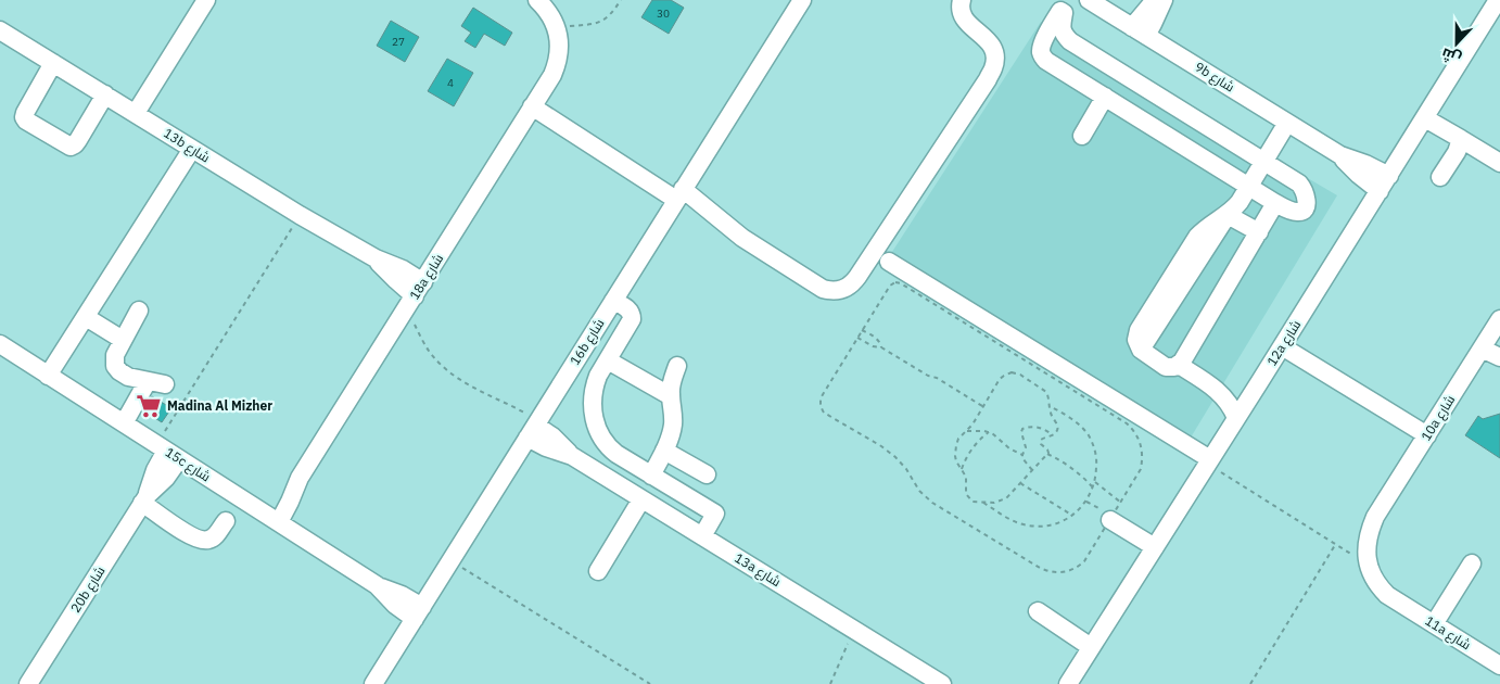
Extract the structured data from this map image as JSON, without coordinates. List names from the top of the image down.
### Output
{
  "streets": {
    "street": [
      "9b شارع",
      "13b شارع",
      "18a شارع",
      "16b شارع",
      "12a شارع",
      "10a شارع",
      "15c شارع",
      "13a شارع",
      "20b شارع",
      "11a شارع"
    ]
  },
  "crossings": [
    ["9b شارع", "12a شارع"],
    ["13b شارع", "18a شارع"],
    ["18a شارع", "15c شارع"],
    ["16b شارع", "15c شارع"],
    ["16b شارع", "13a شارع"],
    ["10a شارع", "11a شارع"],
    ["15c شارع", "20b شارع"]
  ],
  "places": {
    "supermarket": ["Madina Al Mizher"]
  },
  "house_numbers": ["30", "27", "4"],
  "north": "bottom"
}
